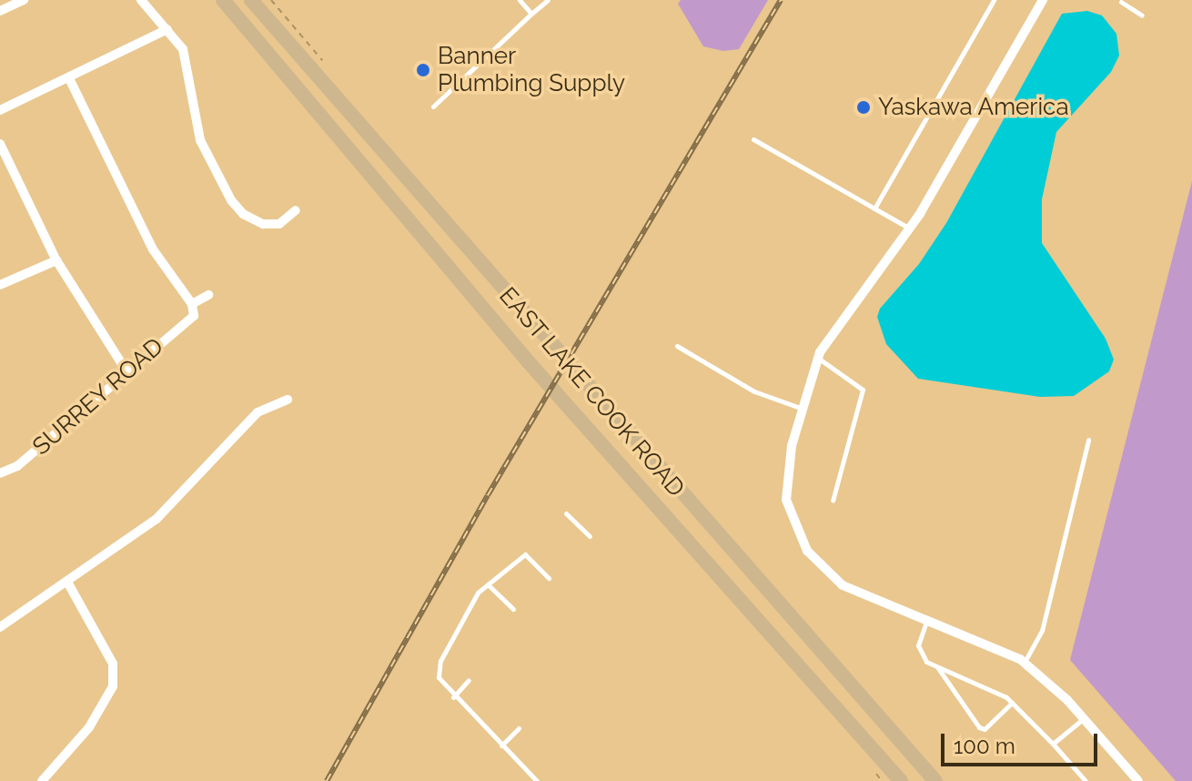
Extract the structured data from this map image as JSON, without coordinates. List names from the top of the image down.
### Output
{
  "streets": {
    "main road": ["EAST LAKE COOK ROAD"],
    "street": ["SURREY ROAD"]
  },
  "places": ["Banner Plumbing Supply", "Yaskawa America"],
  "scale_bar": "100 m"
}
